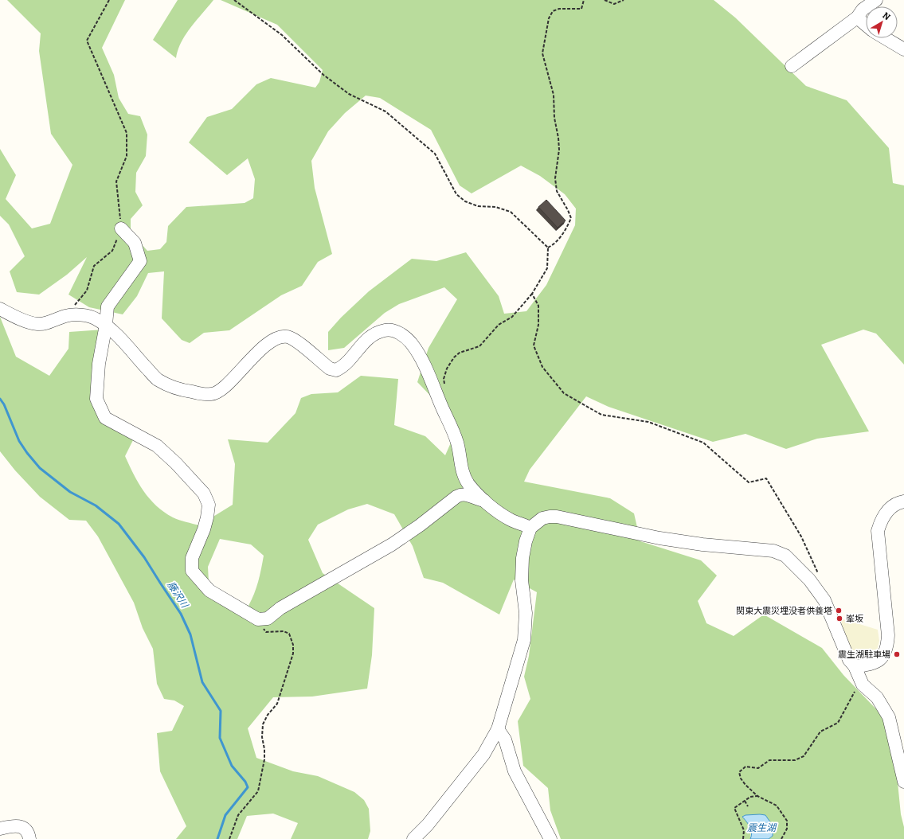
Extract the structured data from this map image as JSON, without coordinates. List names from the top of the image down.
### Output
{
  "water": ["藤沢川", "震生湖"],
  "places": ["関東大震災埋没者供養塔", "峯坂", "震生湖駐車場"],
  "north": "top right"
}
